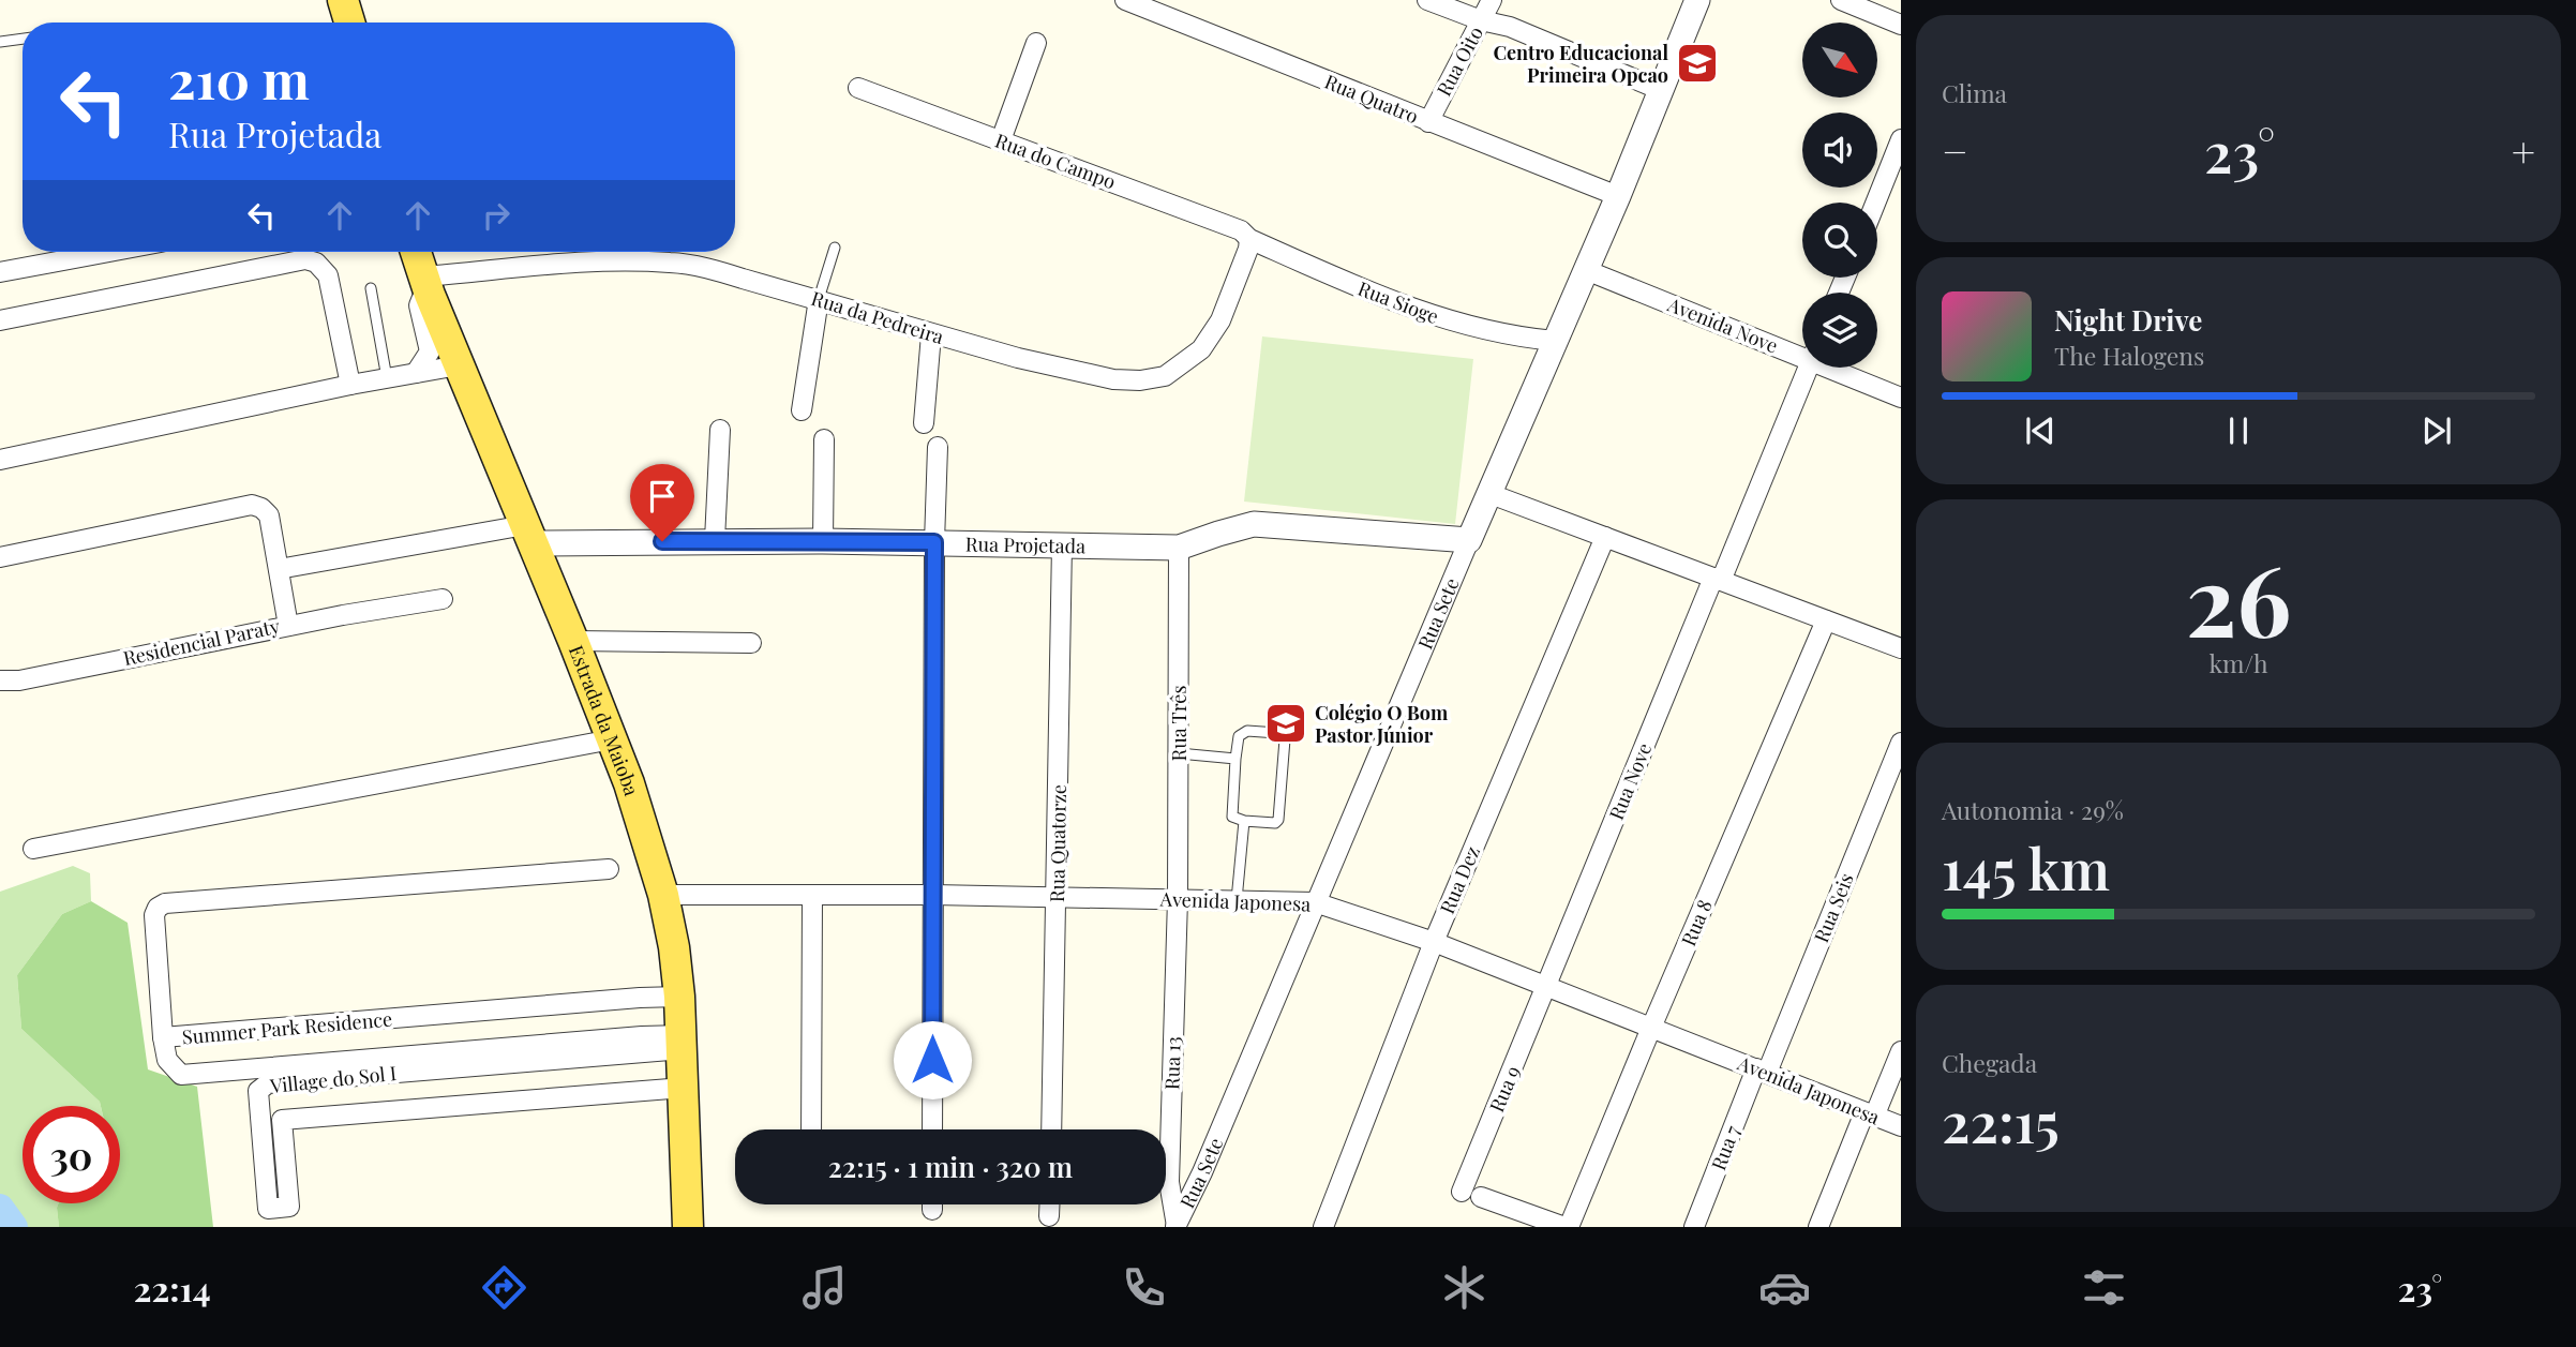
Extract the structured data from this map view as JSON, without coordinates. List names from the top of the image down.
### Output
{
  "streets": {
    "main road": ["Estrada da Maioba"],
    "street": [
      "Rua Oito",
      "Rua Quatro",
      "Rua do Campo",
      "Rua Sioge",
      "Rua da Pedreira",
      "Avenida Nove",
      "Rua Projetada",
      "Rua Sete",
      "Residencial Paraty",
      "Rua Três",
      "Rua Nove",
      "Rua Quatorze",
      "Rua Dez",
      "Avenida Japonesa",
      "Rua Seis",
      "Rua 8",
      "Summer Park Residence",
      "Rua 13",
      "Village do Sol I",
      "Rua 9",
      "Rua 7"
    ]
  },
  "crossings": [
    ["Rua Oito", "Rua Quatro"],
    ["Rua Quatro", "Rua Sete"],
    ["Rua do Campo", "Rua Sioge"],
    ["Rua do Campo", "Rua da Pedreira"],
    ["Rua Sioge", "Rua da Pedreira"],
    ["Rua Sioge", "Rua Sete"],
    ["Rua da Pedreira", "Estrada da Maioba"],
    ["Avenida Nove", "Rua Sete"],
    ["Rua Projetada", "Rua Sete"],
    ["Rua Projetada", "Estrada da Maioba"],
    ["Rua Projetada", "Rua Três"],
    ["Rua Projetada", "Rua Quatorze"],
    ["Rua Sete", "Avenida Japonesa"],
    ["Rua Sete", "Rua 13"],
    ["Estrada da Maioba", "Avenida Japonesa"],
    ["Estrada da Maioba", "Summer Park Residence"],
    ["Estrada da Maioba", "Village do Sol I"],
    ["Rua Três", "Avenida Japonesa"],
    ["Rua Três", "Rua 13"],
    ["Rua Nove", "Avenida Japonesa"],
    ["Rua Nove", "Rua 9"],
    ["Rua Quatorze", "Avenida Japonesa"],
    ["Rua Dez", "Avenida Japonesa"],
    ["Avenida Japonesa", "Rua Seis"],
    ["Avenida Japonesa", "Rua 8"],
    ["Avenida Japonesa", "Rua 13"],
    ["Avenida Japonesa", "Rua 9"],
    ["Avenida Japonesa", "Rua 7"],
    ["Rua Seis", "Rua 7"]
  ],
  "places": {
    "school or university": ["Centro Educacional Primeira Opcao", "Colégio O Bom Pastor Júnior"]
  },
  "north": "bottom right",
  "page": {
    "tile": [
      "Clima",
      ["26", "km/h"],
      ["Autonomia · 29%", "145 km"],
      ["Chegada", "22:15"]
    ],
    "turn": ["210 m", "Rua Projetada"],
    "heat": ["−", "23°", "+"],
    "song": ["Night Drive", "The Halogens"],
    "limit": "30",
    "trip": "22:15 · 1 min · 320 m",
    "tabs": ["22:14", "23°"]
  }
}
